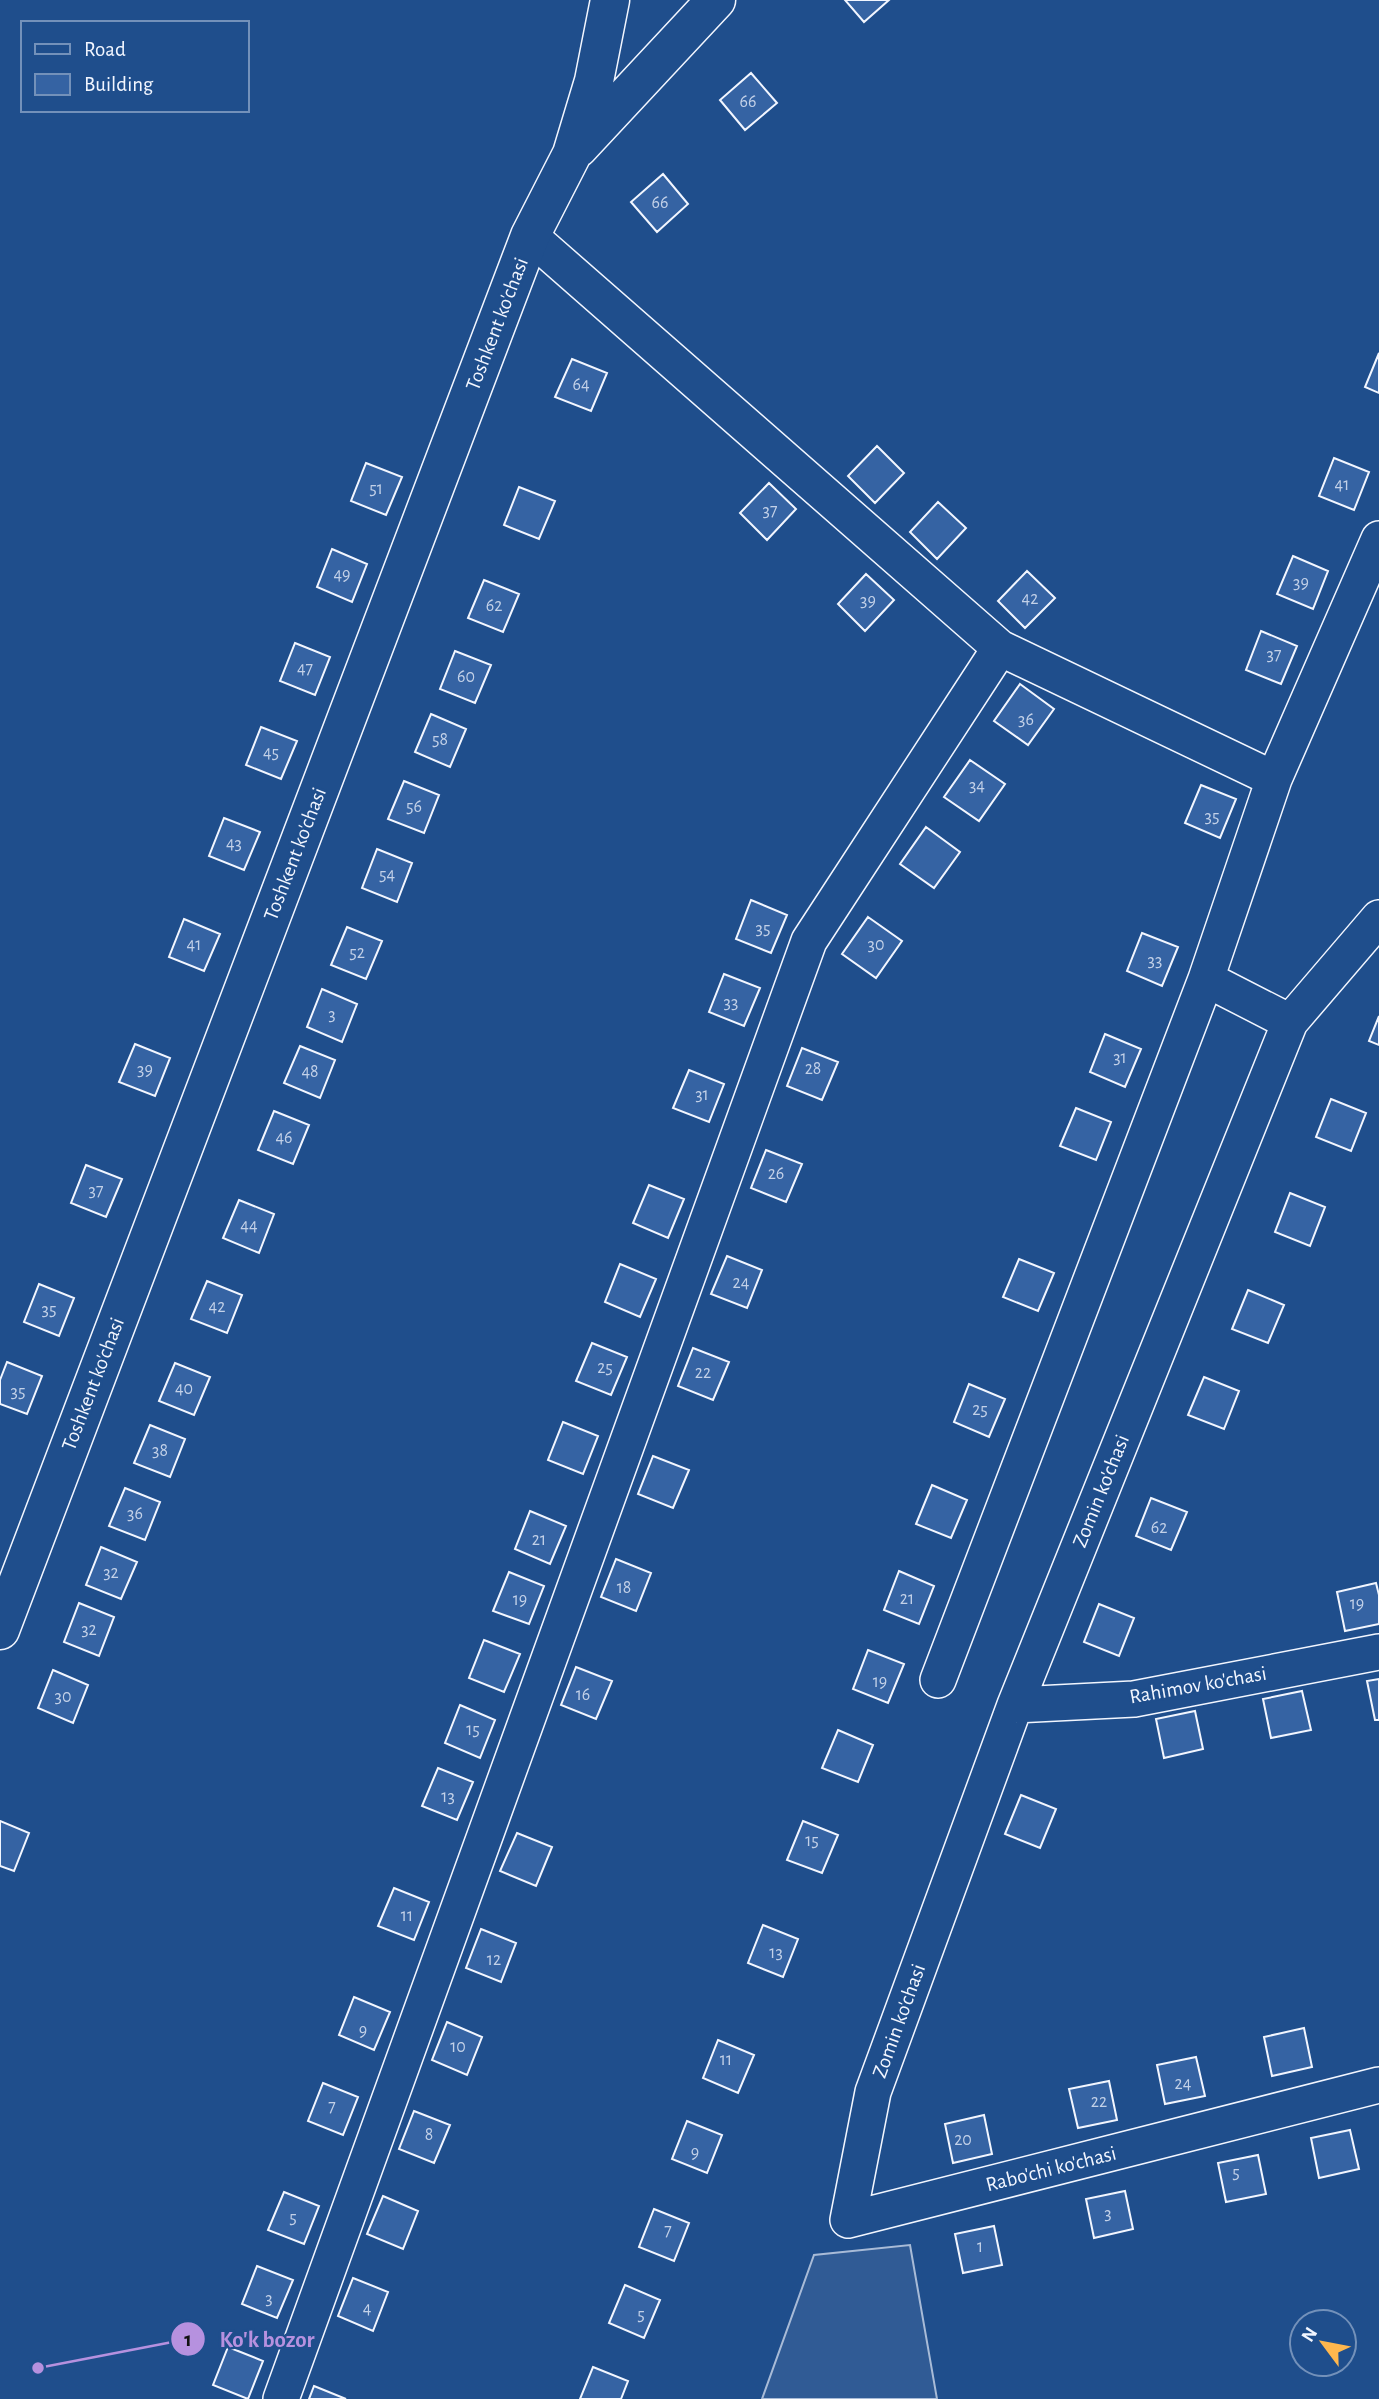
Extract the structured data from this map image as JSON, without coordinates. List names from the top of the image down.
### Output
{
  "streets": {
    "main road": ["Toshkent ko'chasi"],
    "street": ["Zomin ko'chasi", "Rahimov ko'chasi", "Rabo'chi ko'chasi"]
  },
  "crossings": [
    ["Zomin ko'chasi", "Rahimov ko'chasi"],
    ["Zomin ko'chasi", "Rabo'chi ko'chasi"]
  ],
  "places": ["Ko'k bozor"],
  "house_numbers": [
    "66",
    "66",
    "64",
    "41",
    "51",
    "37",
    "49",
    "39",
    "42",
    "39",
    "62",
    "37",
    "47",
    "60",
    "36",
    "58",
    "45",
    "34",
    "56",
    "35",
    "43",
    "54",
    "35",
    "41",
    "30",
    "52",
    "33",
    "33",
    "3",
    "31",
    "28",
    "39",
    "48",
    "31",
    "46",
    "26",
    "37",
    "44",
    "24",
    "42",
    "35",
    "25",
    "22",
    "40",
    "35",
    "25",
    "38",
    "36",
    "62",
    "21",
    "32",
    "18",
    "21",
    "19",
    "19",
    "32",
    "19",
    "16",
    "30",
    "15",
    "13",
    "15",
    "11",
    "13",
    "12",
    "9",
    "10",
    "11",
    "24",
    "22",
    "7",
    "8",
    "20",
    "9",
    "5",
    "3",
    "5",
    "7",
    "1",
    "3",
    "4",
    "5"
  ],
  "legend": ["Road", "Building"],
  "north": "top left"
}
